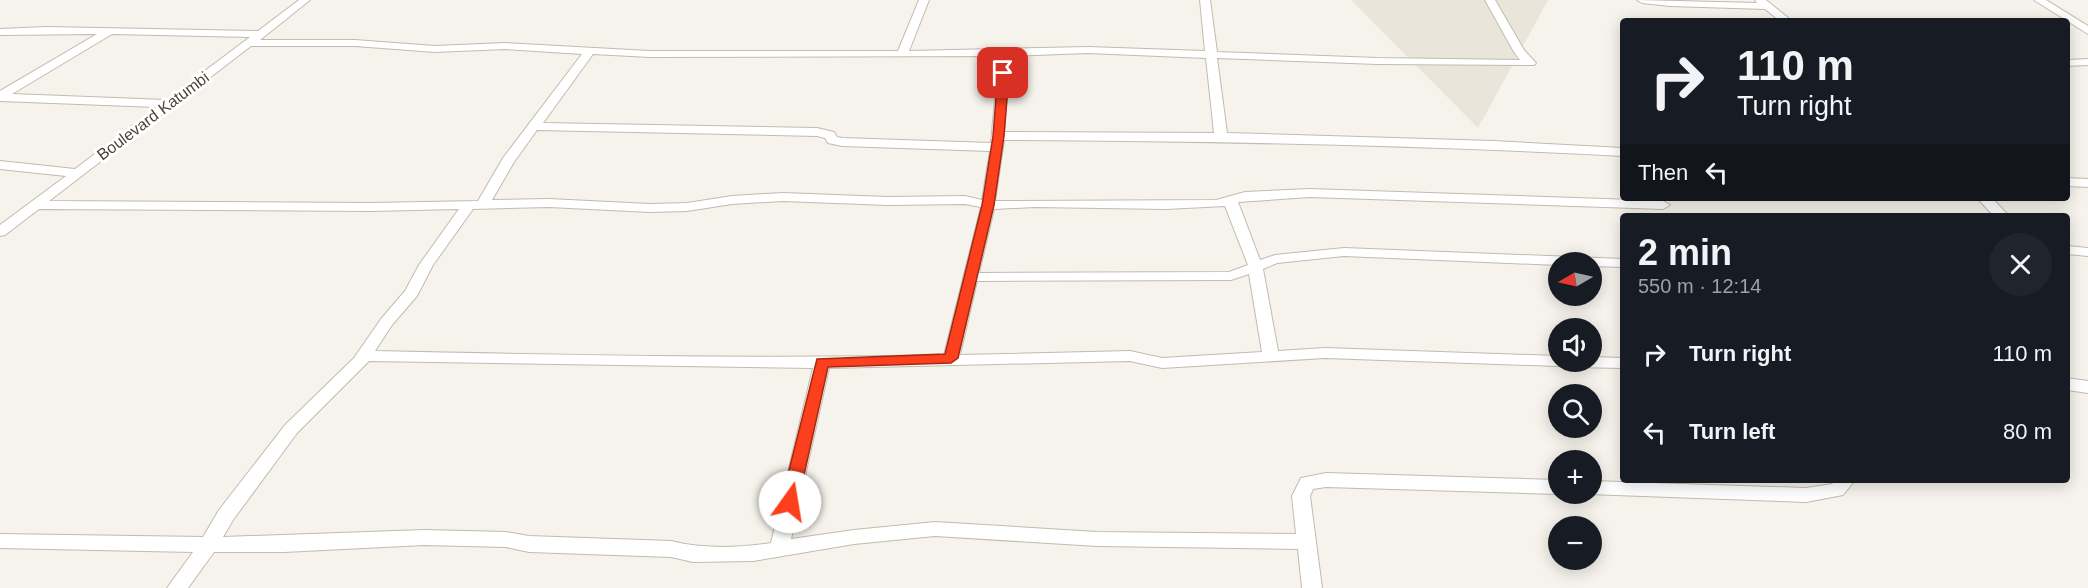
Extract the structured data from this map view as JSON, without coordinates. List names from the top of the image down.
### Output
{
  "streets": {
    "street": ["Boulevard Katumbi"]
  },
  "north": "left",
  "page": {
    "turn": ["110 m", "Turn right"],
    "then": "Then",
    "heading": ["2 min", "550 m · 12:14"],
    "map_buttons": ["+", "−"],
    "list": [
      {
        "name": "Turn right",
        "value": "110 m"
      },
      {
        "name": "Turn left",
        "value": "80 m"
      }
    ]
  }
}
